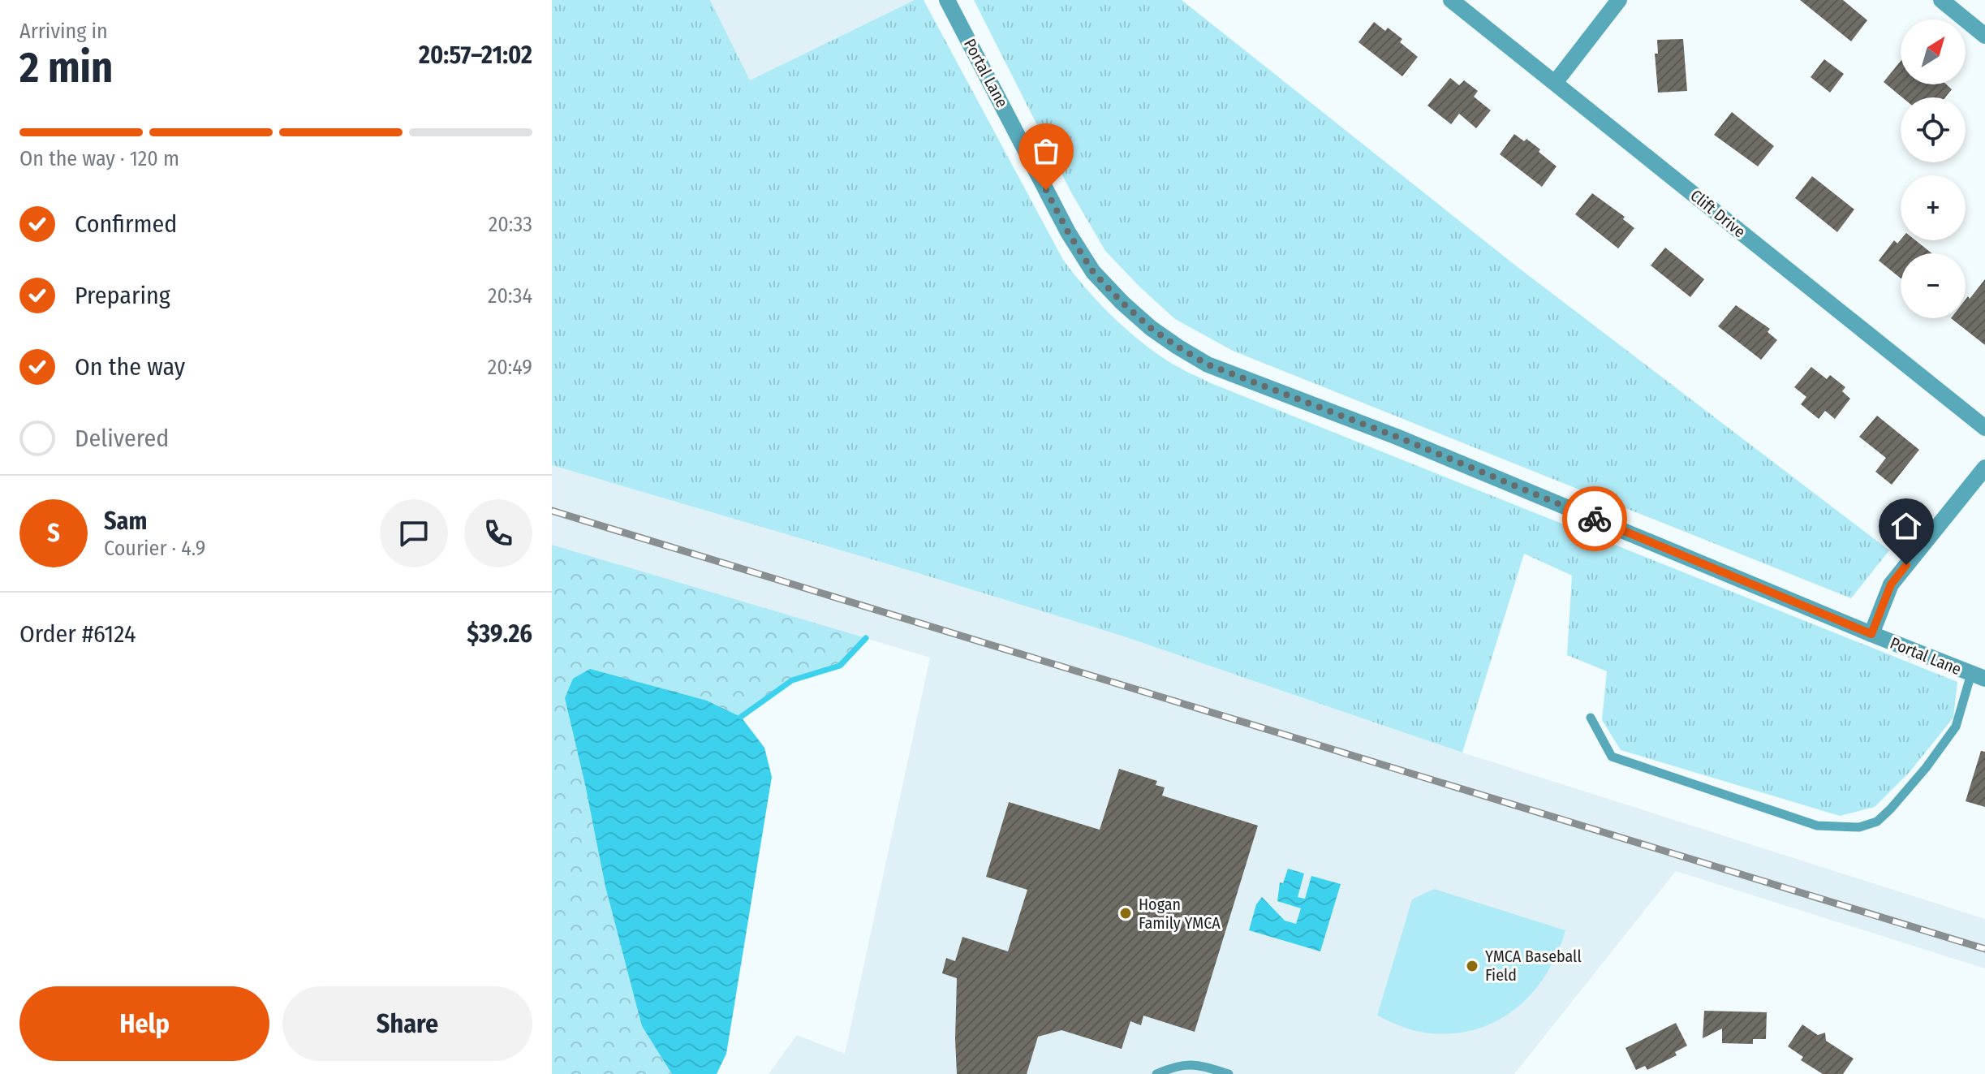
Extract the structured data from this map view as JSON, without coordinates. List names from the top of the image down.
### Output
{
  "streets": {
    "street": ["Portal Lane", "Clift Drive"]
  },
  "places": ["Hogan Family YMCA", "YMCA Baseball Field"],
  "north": "top right",
  "page": {
    "heading": ["2 min", "Arriving in", "20:57–21:02"],
    "panel": [
      "Sam",
      "Courier · 4.9",
      "Order #6124",
      "$39.26"
    ],
    "map_buttons": ["+", "−"],
    "bar": "On the way · 120 m",
    "list": [
      ["Confirmed", "20:33"],
      ["Preparing", "20:34"],
      ["On the way", "20:49"],
      "Delivered"
    ],
    "round": "S",
    "buttons": ["Help", "Share"]
  }
}
